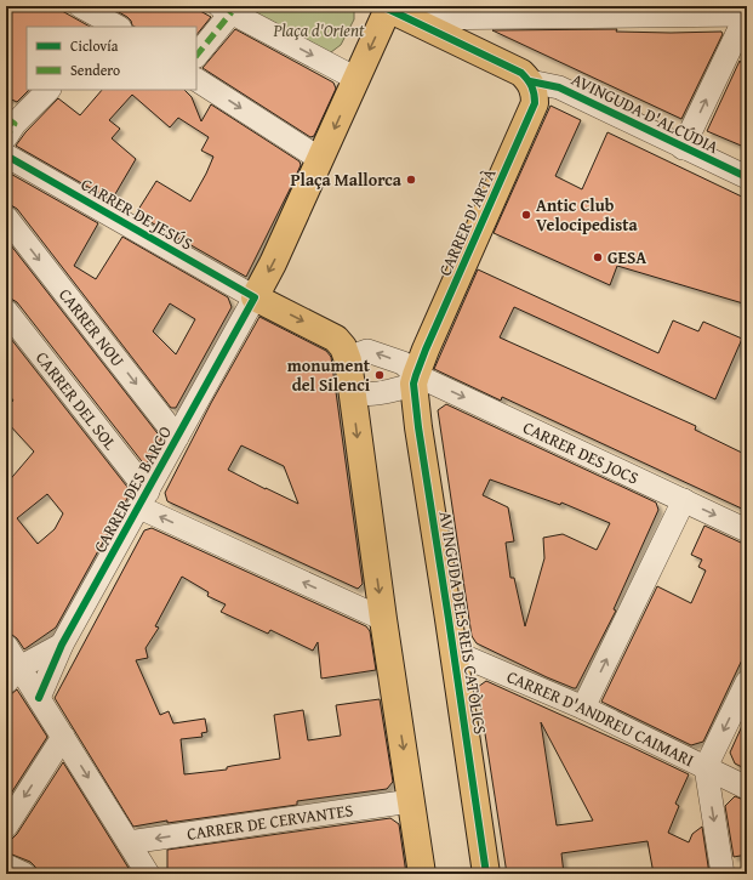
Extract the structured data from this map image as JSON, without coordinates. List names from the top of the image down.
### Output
{
  "streets": {
    "main road": ["CARRER D'ARTÀ", "CARRER DES BARCO", "AVINGUDA DELS REIS CATÒLICS"],
    "street": [
      "AVINGUDA D'ALCÚDIA",
      "CARRER DE JESÚS",
      "CARRER NOU",
      "CARRER DEL SOL",
      "CARRER DES JOCS",
      "CARRER D'ANDREU CAIMARI",
      "CARRER DE CERVANTES"
    ]
  },
  "crossings": [
    ["AVINGUDA D'ALCÚDIA", "CARRER D'ARTÀ"],
    ["CARRER DE JESÚS", "CARRER DES BARCO"],
    ["CARRER D'ARTÀ", "CARRER DES JOCS"],
    ["CARRER D'ARTÀ", "AVINGUDA DELS REIS CATÒLICS"],
    ["CARRER NOU", "CARRER DES BARCO"],
    ["CARRER DEL SOL", "CARRER DES BARCO"],
    ["CARRER DES JOCS", "AVINGUDA DELS REIS CATÒLICS"],
    ["AVINGUDA DELS REIS CATÒLICS", "CARRER D'ANDREU CAIMARI"]
  ],
  "one_way": ["CARRER NOU", "CARRER DES BARCO", "CARRER DE CERVANTES"],
  "parks": ["Plaça d'Orient"],
  "places": [
    "Plaça Mallorca",
    "Antic Club Velocipedista",
    "GESA",
    "monument del Silenci"
  ],
  "legend": ["Ciclovía", "Sendero"]
}
